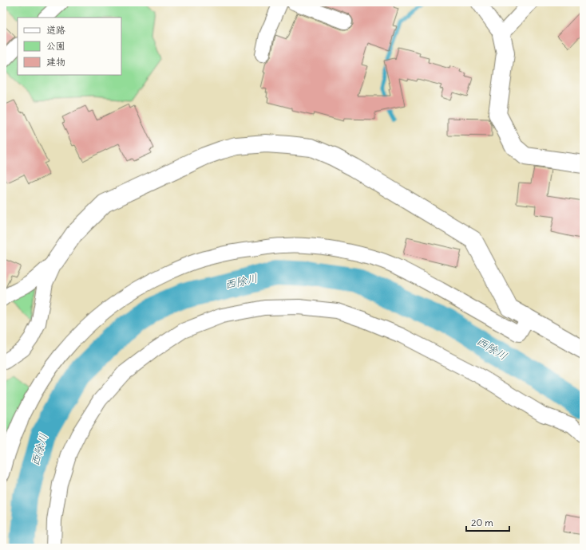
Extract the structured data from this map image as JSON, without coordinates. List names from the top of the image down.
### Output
{
  "water": ["西除川"],
  "legend": ["道路", "公園", "建物"],
  "scale_bar": "20 m"
}
